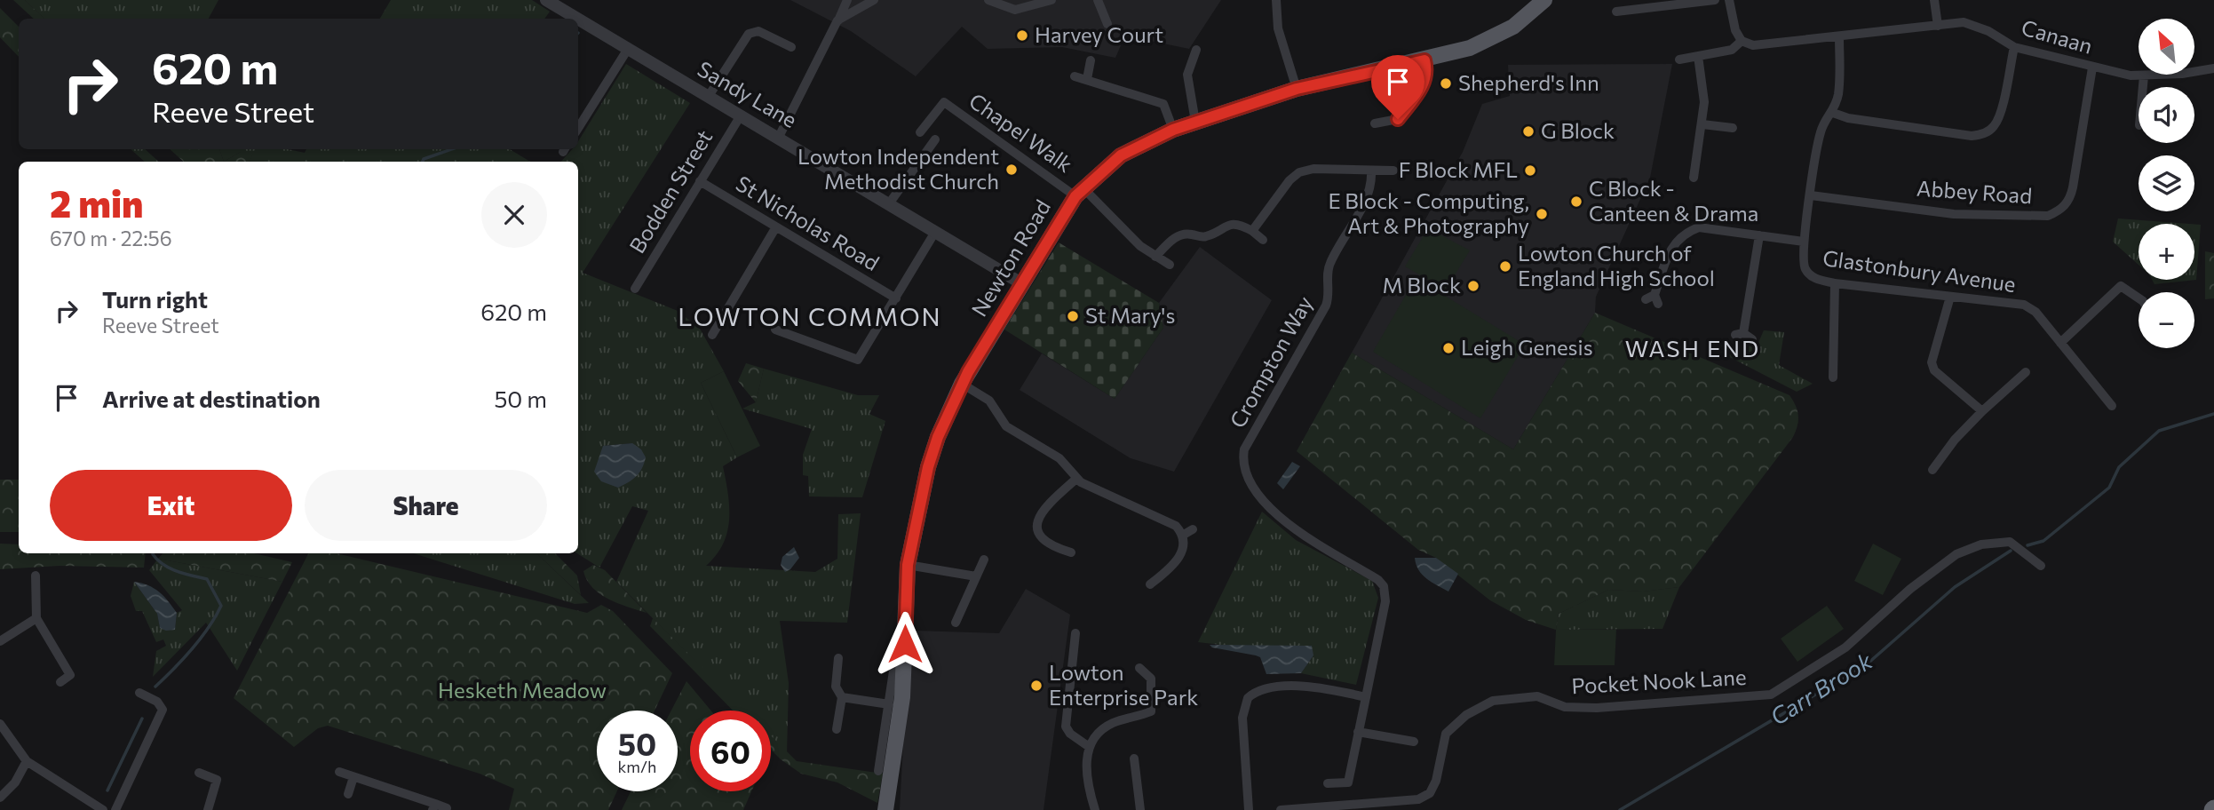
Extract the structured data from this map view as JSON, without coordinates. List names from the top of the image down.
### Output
{
  "streets": {
    "main road": ["Newton Road"],
    "street": [
      "Canaan",
      "Sandy Lane",
      "Chapel Walk",
      "Bodden Street",
      "Abbey Road",
      "St Nicholas Road",
      "Glastonbury Avenue",
      "Crompton Way",
      "Pocket Nook Lane"
    ]
  },
  "crossings": [
    ["Canaan", "Abbey Road"],
    ["Canaan", "Glastonbury Avenue"],
    ["Sandy Lane", "Bodden Street"],
    ["Sandy Lane", "Newton Road"],
    ["Chapel Walk", "Newton Road"],
    ["Bodden Street", "St Nicholas Road"],
    ["Abbey Road", "Glastonbury Avenue"]
  ],
  "districts": ["LOWTON COMMON", "WASH END"],
  "water": ["Carr Brook"],
  "parks": ["Hesketh Meadow"],
  "places": [
    "Harvey Court",
    "Shepherd's Inn",
    "G Block",
    "Lowton Independent Methodist Church",
    "F Block MFL",
    "C Block - Canteen & Drama",
    "E Block - Computing, Art & Photography",
    "Lowton Church of England High School",
    "M Block",
    "St Mary's",
    "Leigh Genesis",
    "Lowton Enterprise Park"
  ],
  "north": "top left",
  "page": {
    "map_buttons": ["+", "−"],
    "turn": ["620 m", "Reeve Street"],
    "heading": ["2 min", "670 m · 22:56"],
    "list": [
      {
        "name": "Turn right",
        "note": "Reeve Street",
        "value": "620 m"
      },
      {
        "name": "Arrive at destination",
        "value": "50 m"
      }
    ],
    "buttons": ["Exit", "Share"],
    "speed": "50 km/h",
    "limit": "60"
  }
}
